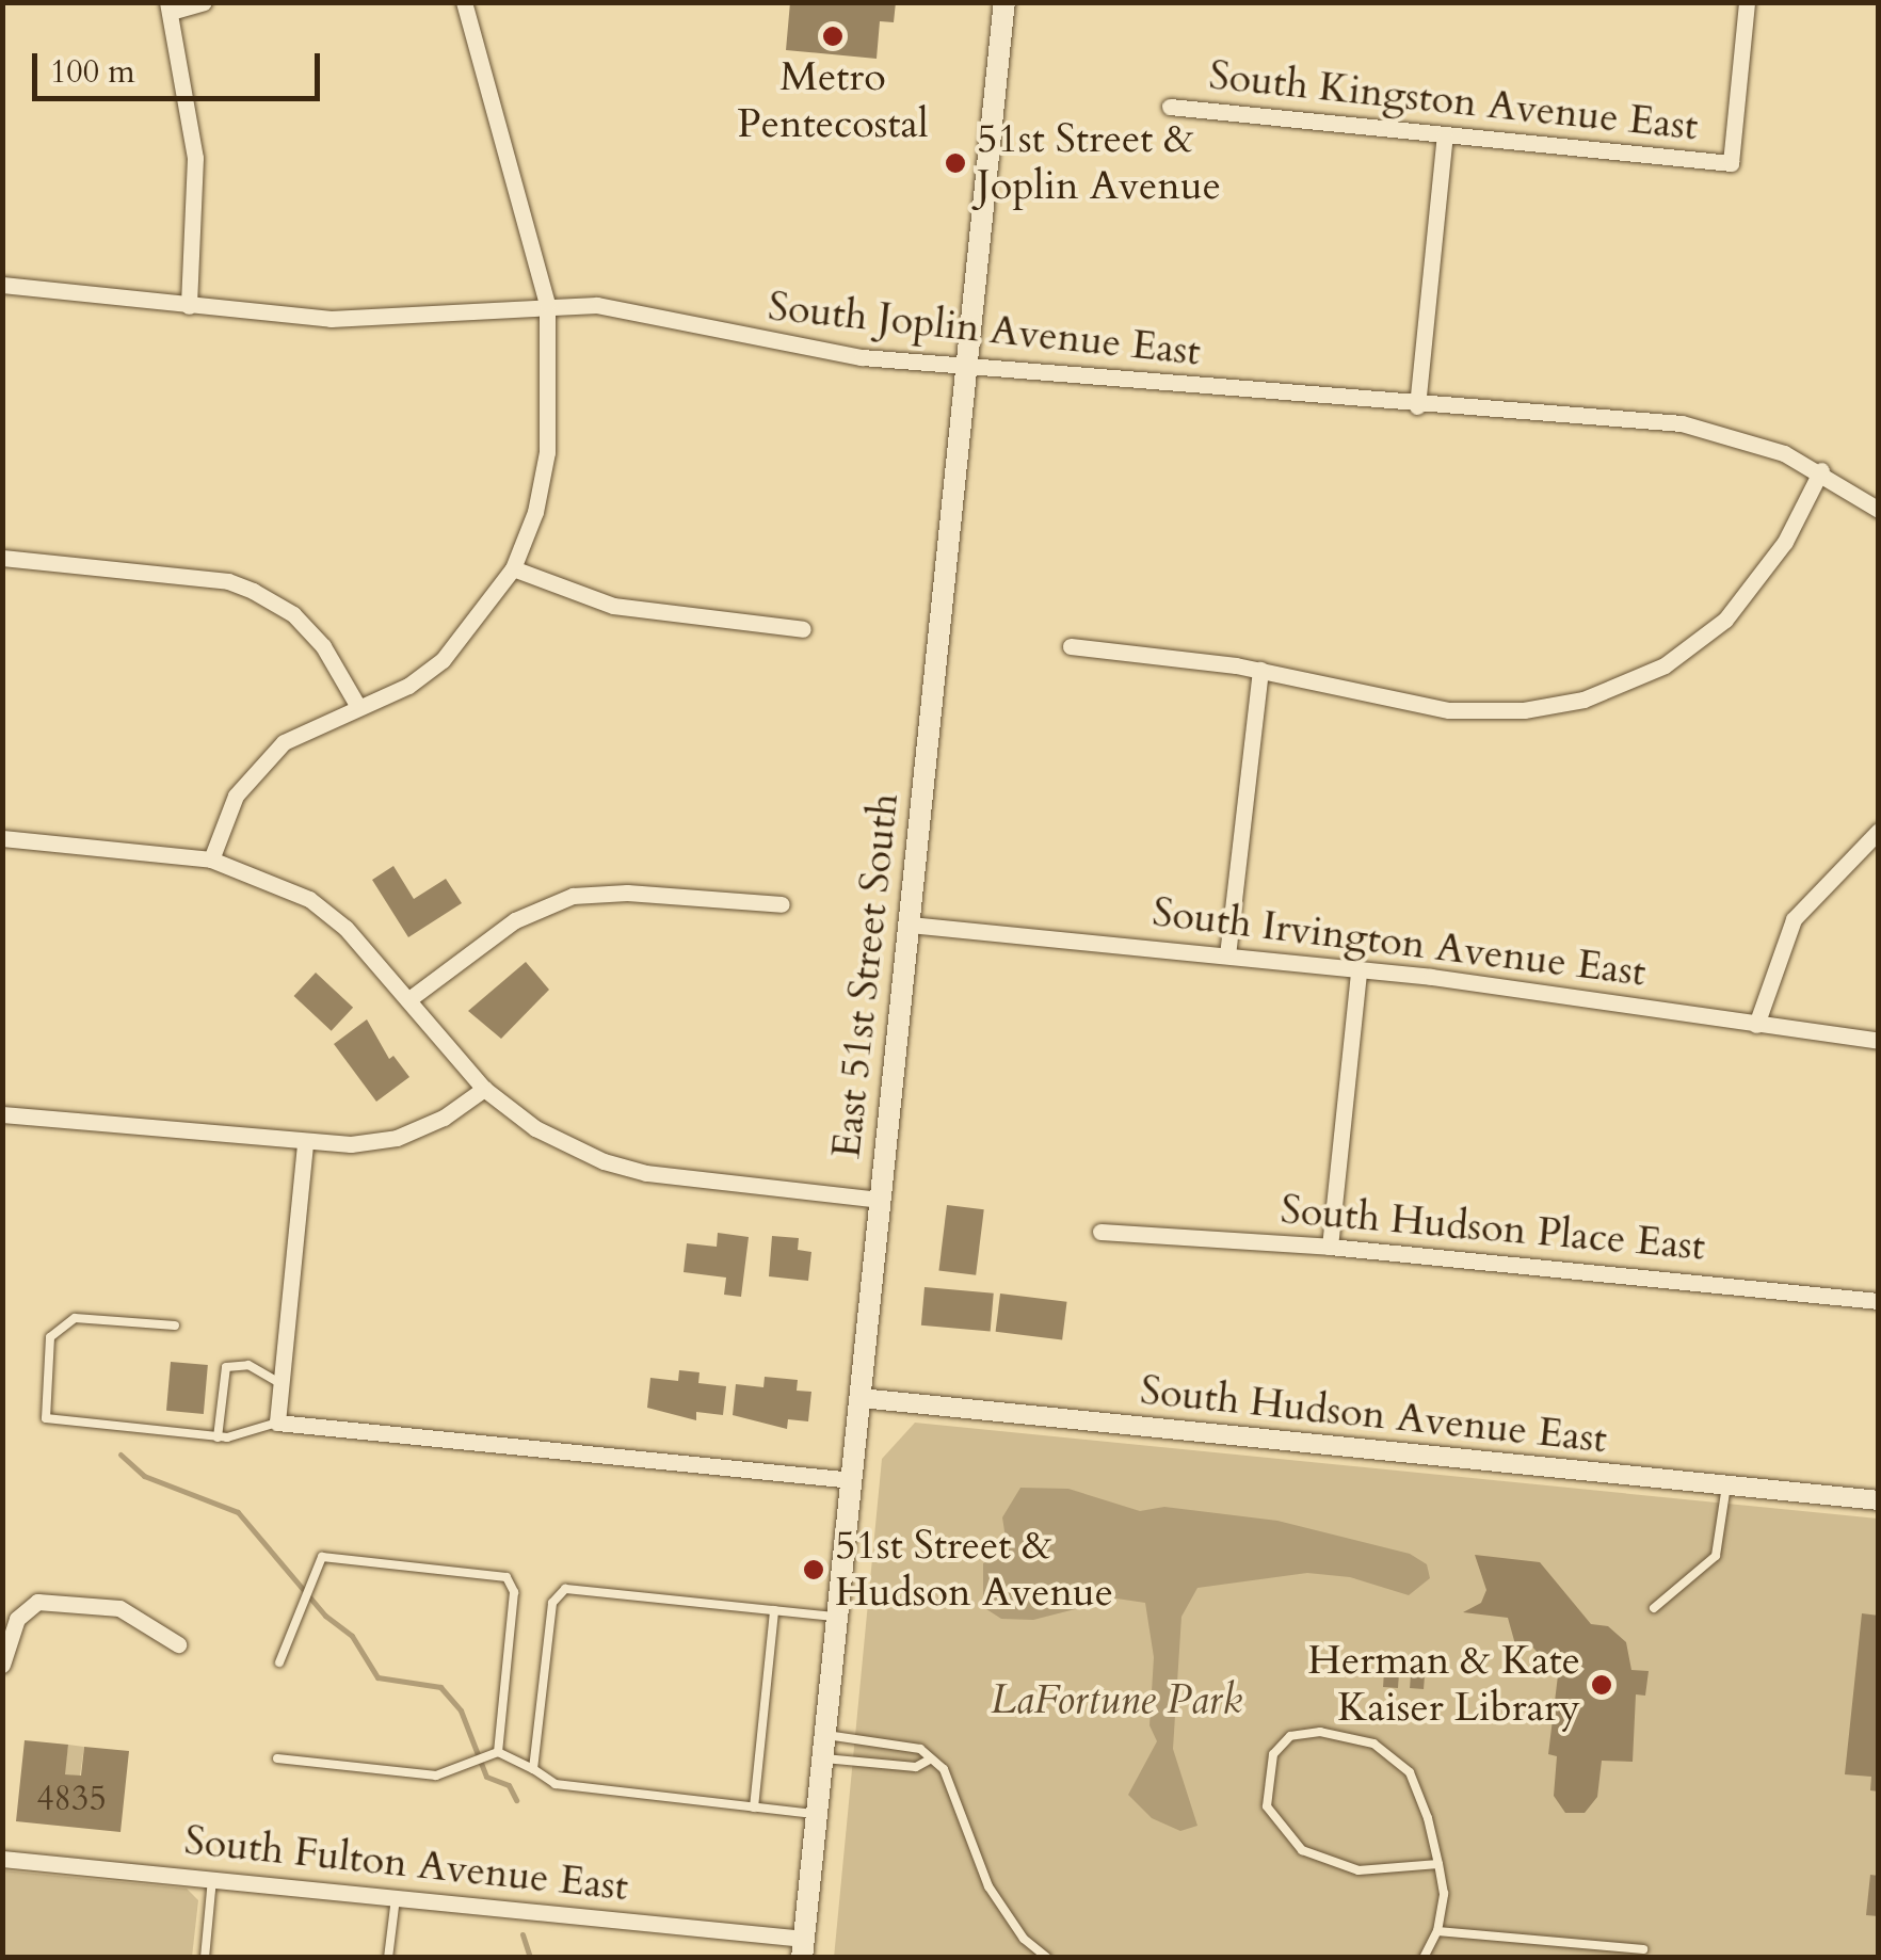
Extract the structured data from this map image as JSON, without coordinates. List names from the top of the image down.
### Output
{
  "streets": {
    "main road": ["East 51st Street South"],
    "street": [
      "South Kingston Avenue East",
      "South Joplin Avenue East",
      "South Irvington Avenue East",
      "South Hudson Place East",
      "South Hudson Avenue East",
      "South Fulton Avenue East"
    ]
  },
  "crossings": [
    ["South Joplin Avenue East", "East 51st Street South"],
    ["South Irvington Avenue East", "East 51st Street South"],
    ["East 51st Street South", "South Hudson Avenue East"],
    ["East 51st Street South", "South Fulton Avenue East"]
  ],
  "parks": ["LaFortune Park"],
  "places": [
    "Metro Pentecostal",
    "51st Street & Joplin Avenue",
    "51st Street & Hudson Avenue",
    "Herman & Kate Kaiser Library"
  ],
  "house_numbers": ["4835"],
  "scale_bar": "100 m"
}
